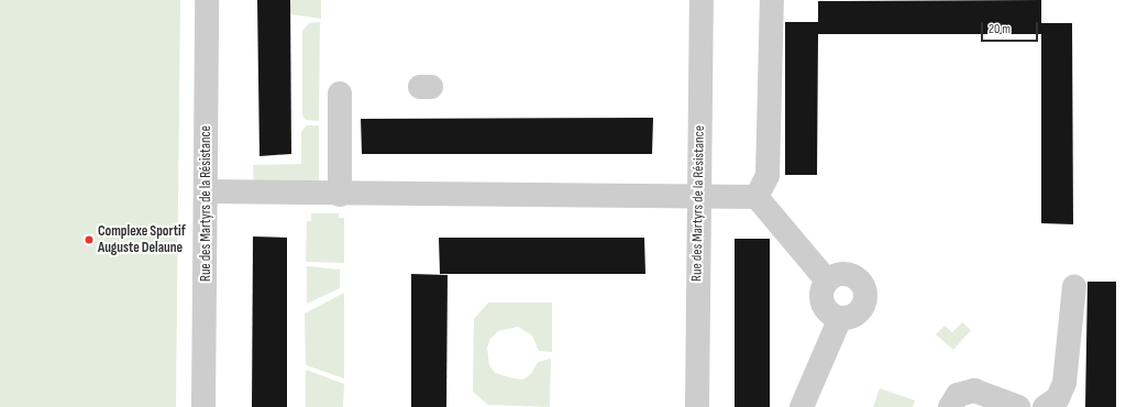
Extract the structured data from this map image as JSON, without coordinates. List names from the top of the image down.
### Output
{
  "streets": {
    "street": ["Rue des Martyrs de la Résistance"]
  },
  "places": ["Complexe Sportif Auguste Delaune"],
  "scale_bar": "20 m"
}
